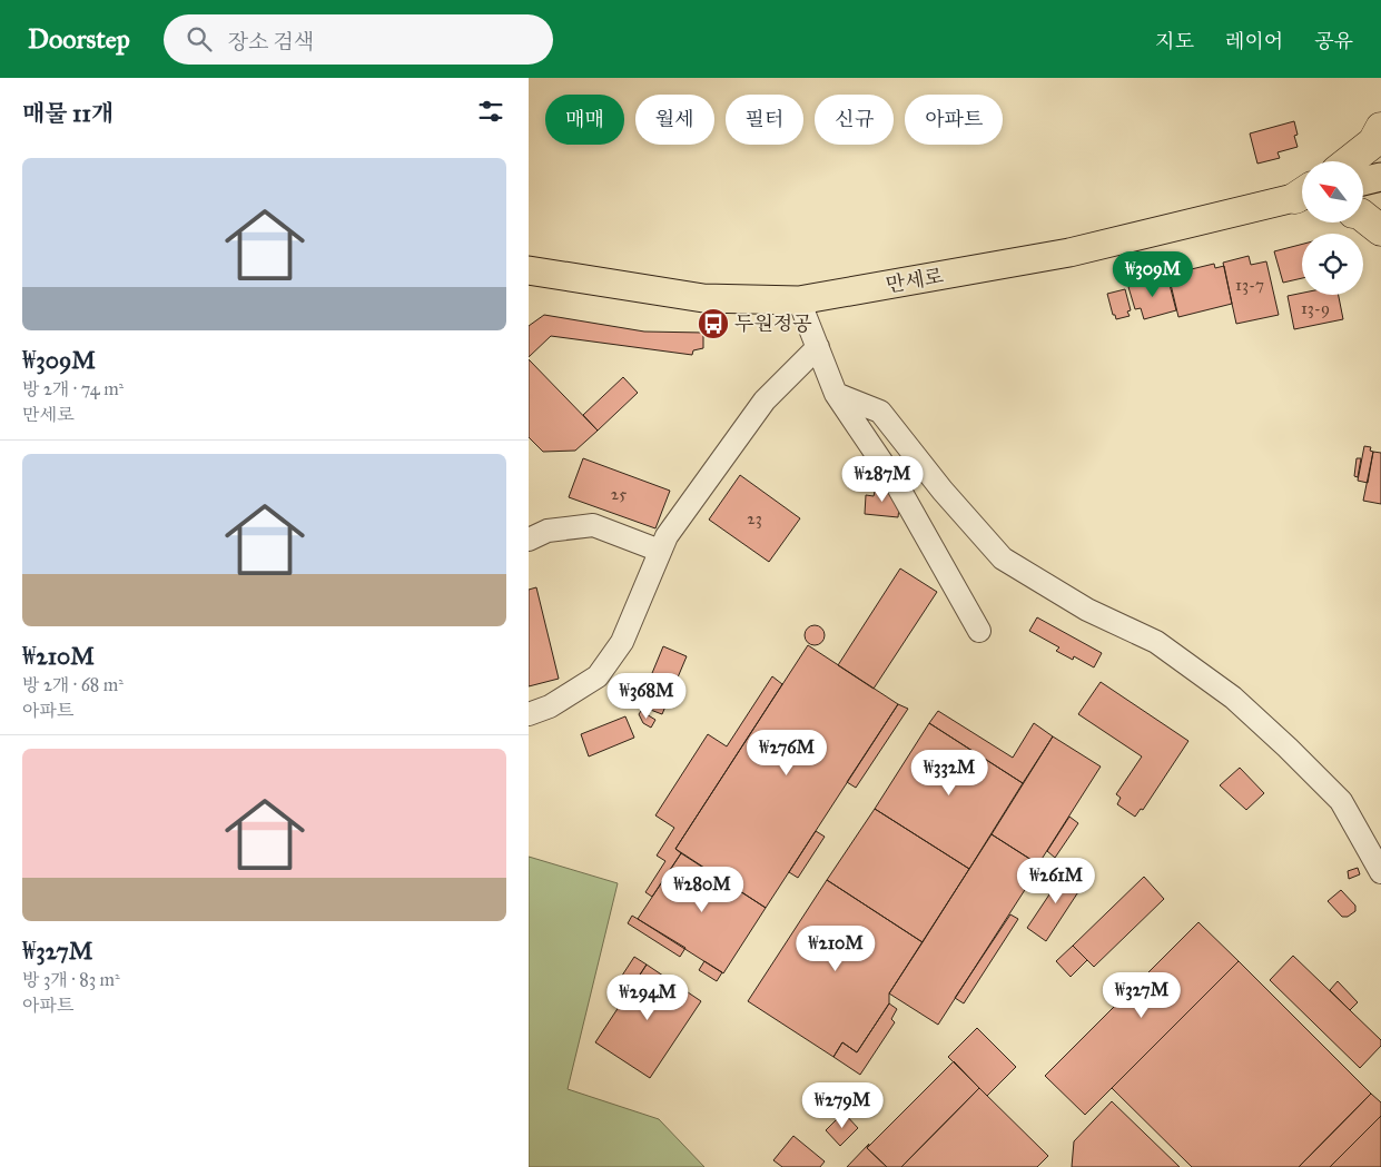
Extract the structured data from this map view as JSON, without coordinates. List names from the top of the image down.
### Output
{
  "streets": {
    "main road": ["만세로"]
  },
  "places": {
    "bus stop": ["두원정공"]
  },
  "house_numbers": [
    "13-7",
    "13-9",
    "25",
    "23"
  ],
  "north": "top left",
  "page": {
    "header": "Doorstep",
    "search": "장소 검색",
    "nav": ["지도", "레이어", "공유"],
    "heading": "매물 11개",
    "chip": [
      "매매",
      "월세",
      "필터",
      "신규",
      "아파트"
    ],
    "list": [
      {
        "name": "₩309M",
        "note": "방 2개 · 74 m² · 만세로"
      },
      {
        "name": "₩210M",
        "note": "방 2개 · 68 m² · 아파트"
      },
      {
        "name": "₩327M",
        "note": "방 3개 · 83 m² · 아파트"
      }
    ],
    "price": [
      "₩309M",
      "₩287M",
      "₩368M",
      "₩276M",
      "₩332M",
      "₩261M",
      "₩280M",
      "₩210M",
      "₩327M",
      "₩294M",
      "₩279M"
    ]
  }
}
